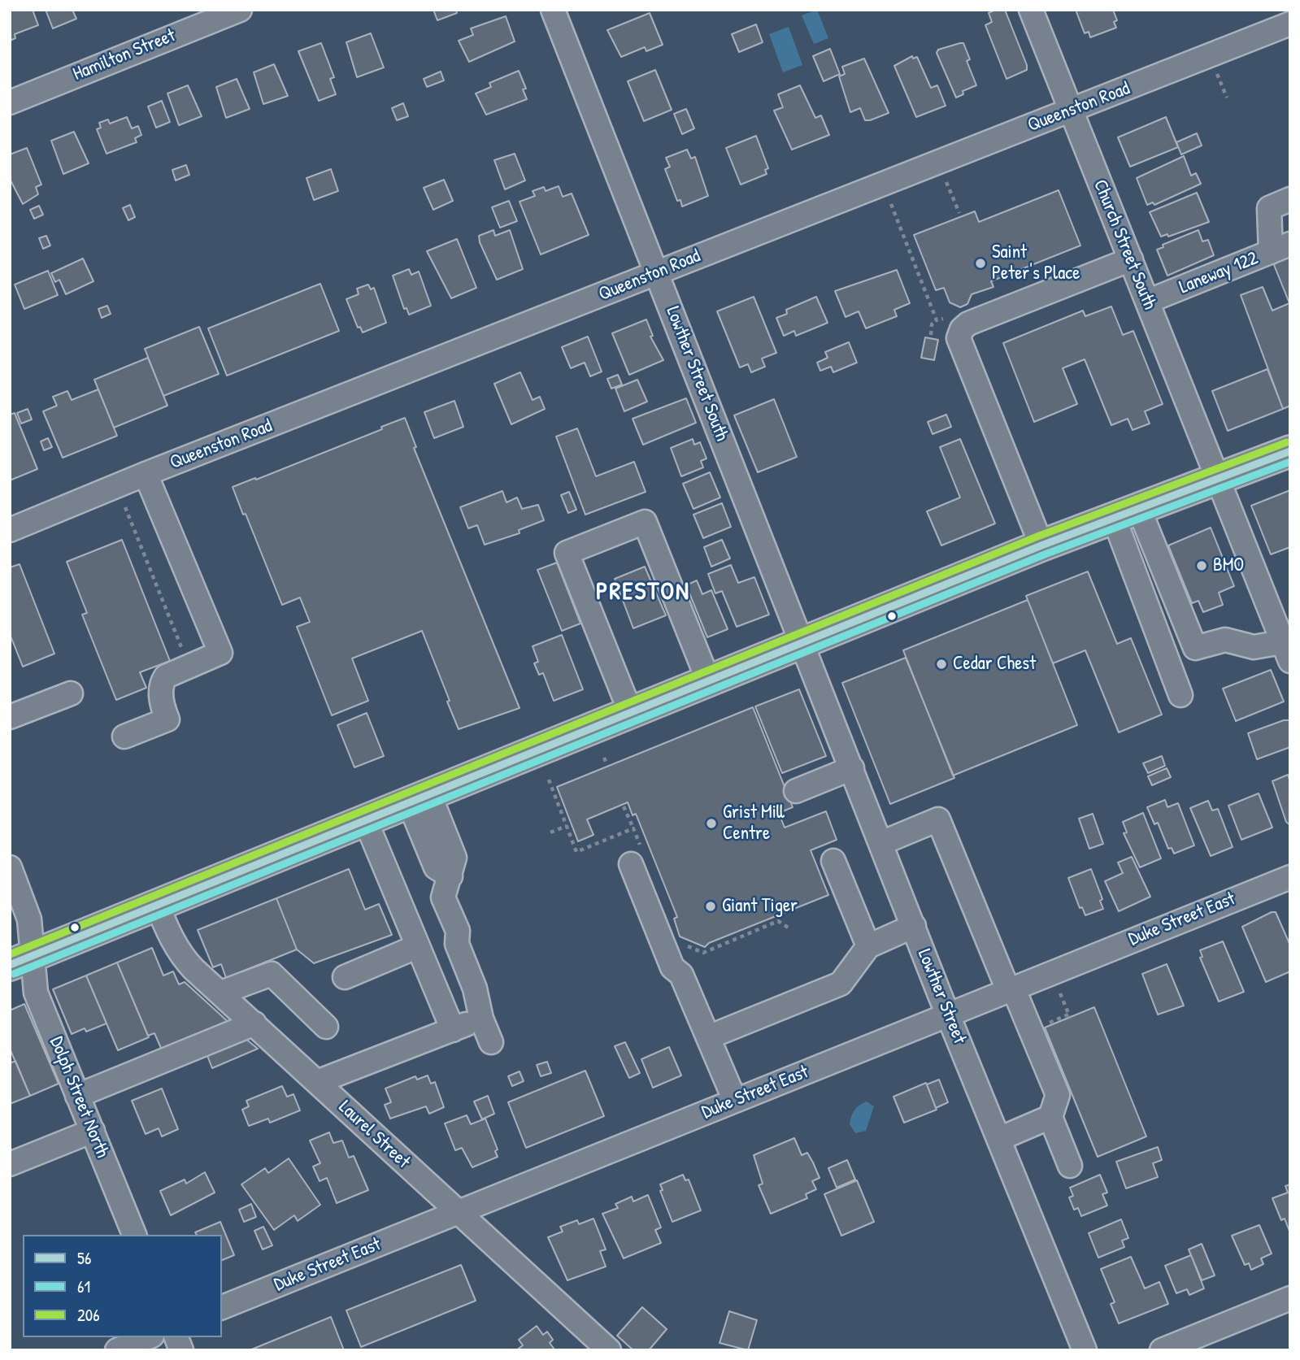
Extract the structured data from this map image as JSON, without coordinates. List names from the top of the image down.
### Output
{
  "streets": {
    "street": [
      "Hamilton Street",
      "Queenston Road",
      "Church Street South",
      "Laneway 122",
      "Lowther Street South",
      "Duke Street East",
      "Lowther Street",
      "Dolph Street North",
      "Laurel Street"
    ]
  },
  "crossings": [
    ["Queenston Road", "Church Street South"],
    ["Queenston Road", "Lowther Street South"],
    ["Church Street South", "Laneway 122"],
    ["Lowther Street South", "Lowther Street"],
    ["Duke Street East", "Lowther Street"],
    ["Duke Street East", "Laurel Street"]
  ],
  "districts": ["PRESTON"],
  "places": [
    "Saint Peter's Place",
    "BMO",
    "Cedar Chest",
    "Grist Mill Centre",
    "Giant Tiger"
  ],
  "lines": ["transit line 206", "transit line 56", "transit line 61"],
  "legend": ["56", "61", "206"]
}
